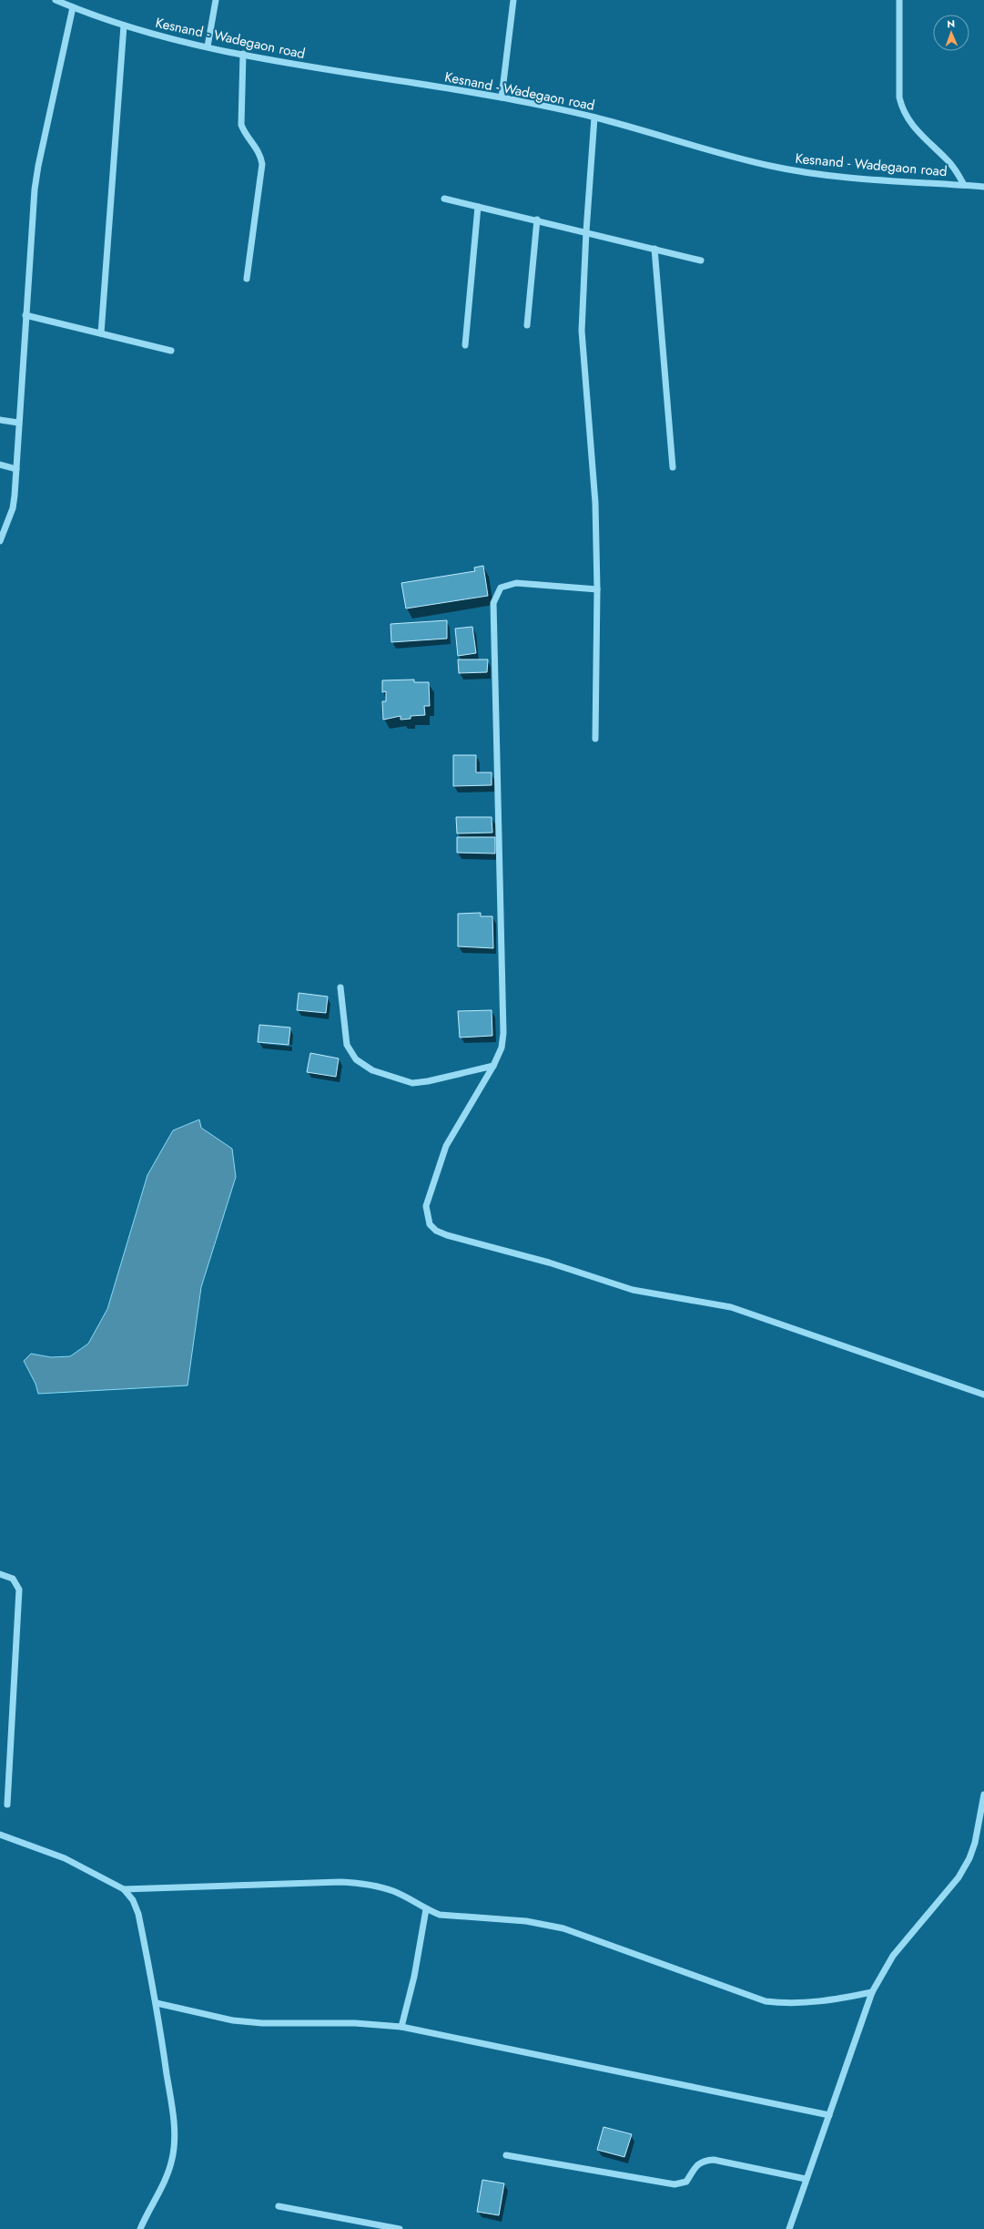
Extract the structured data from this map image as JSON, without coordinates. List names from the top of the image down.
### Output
{
  "streets": {
    "street": ["Kesnand - Wadegaon road"]
  },
  "north": "top"
}
